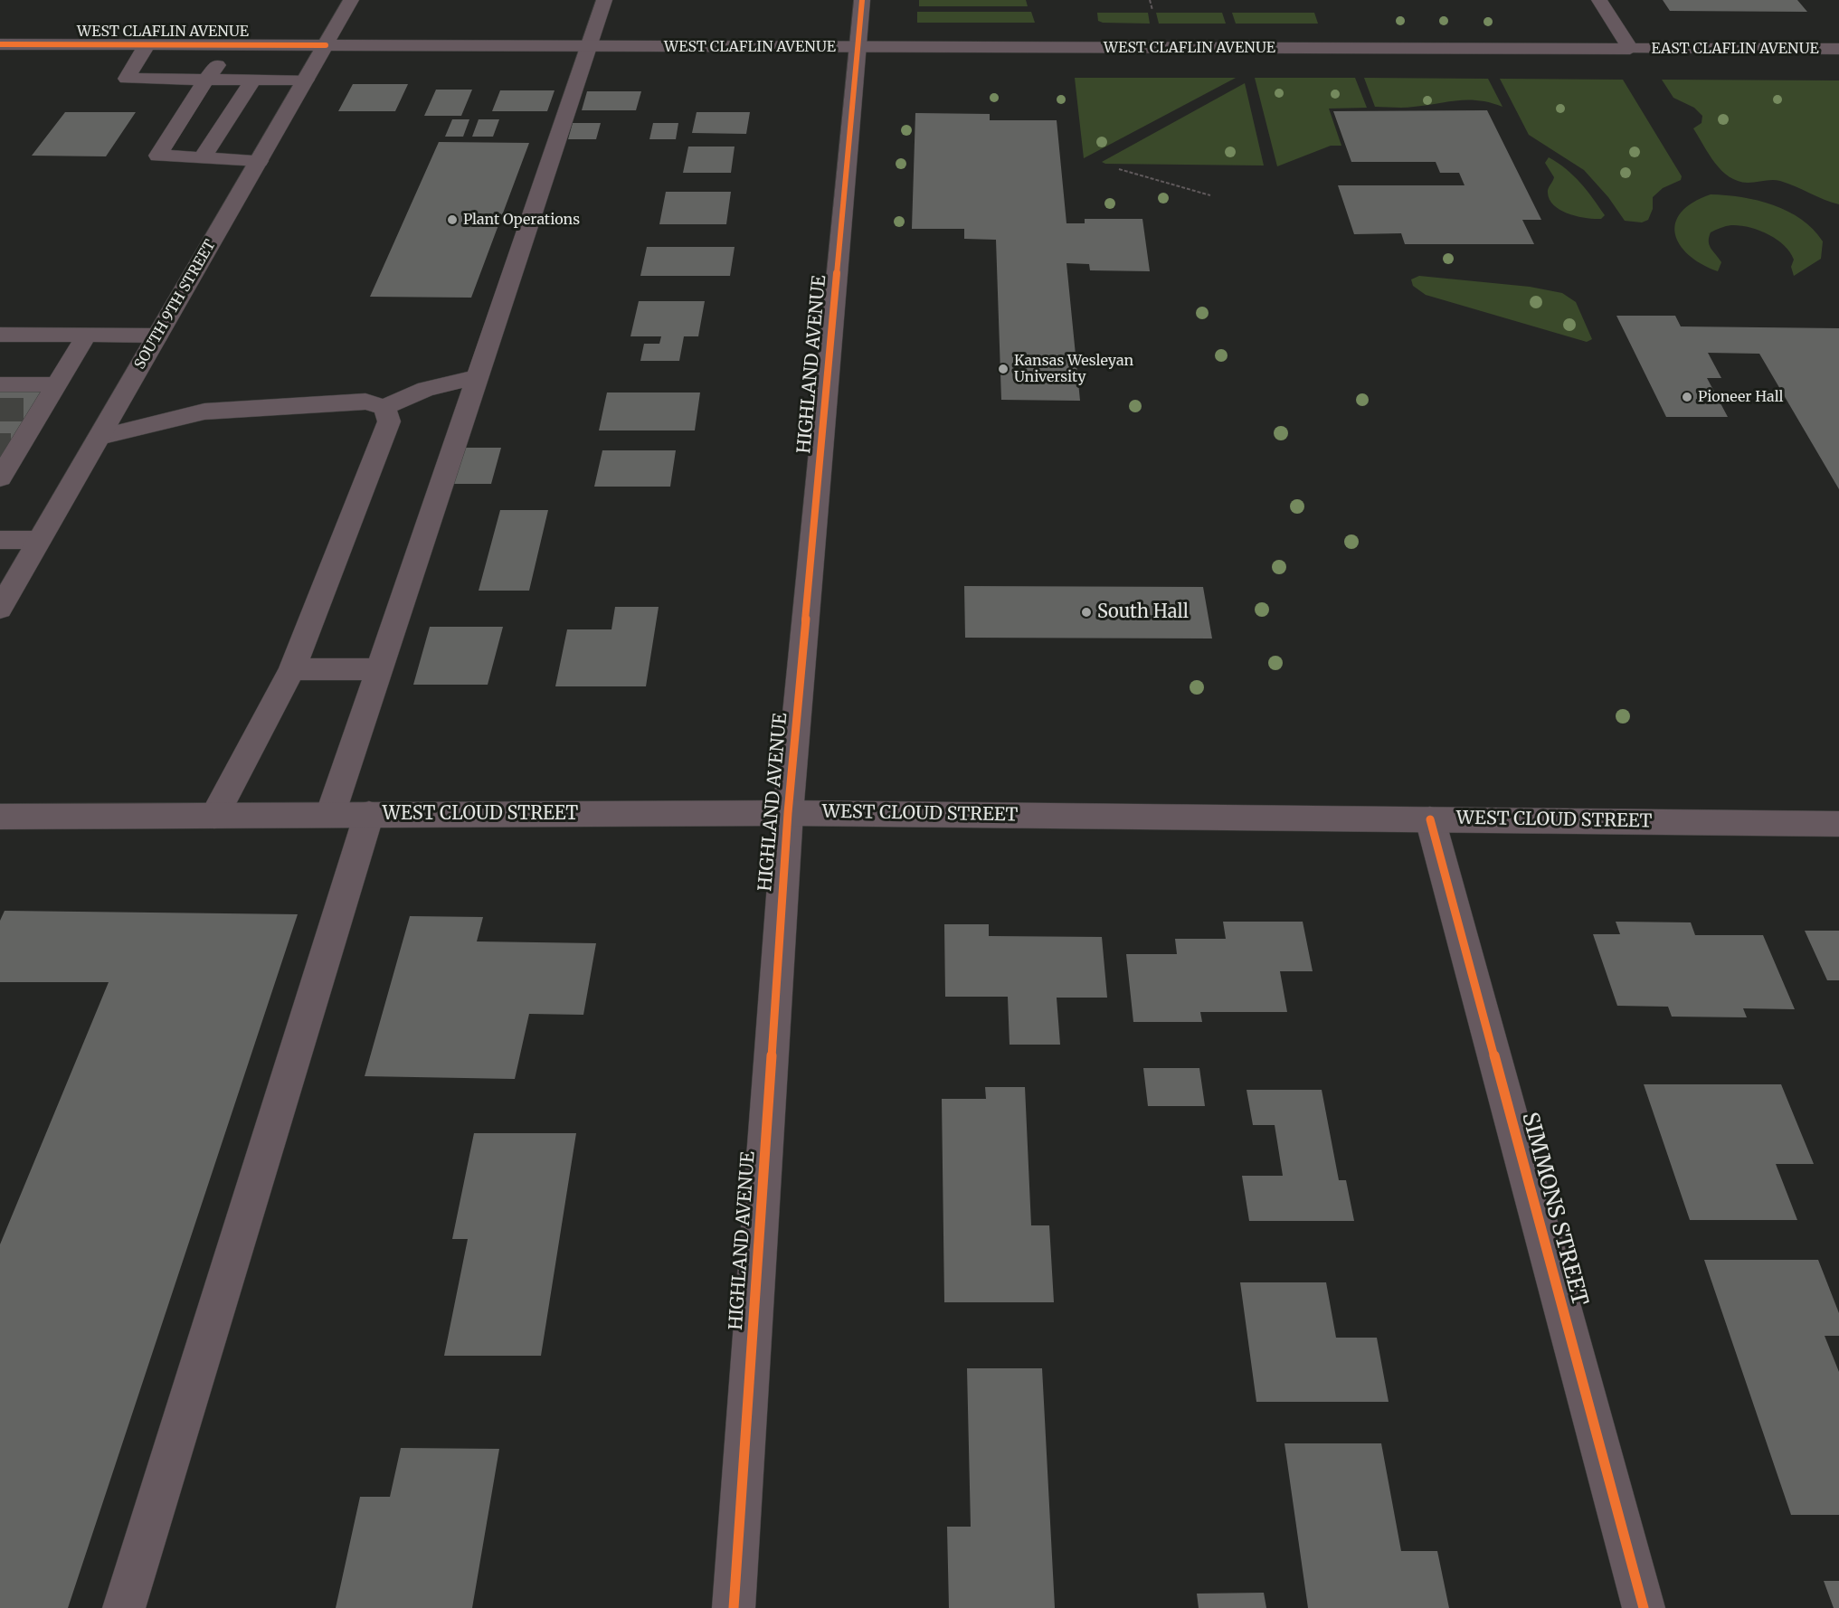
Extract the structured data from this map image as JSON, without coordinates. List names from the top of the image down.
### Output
{
  "streets": {
    "main road": [
      "WEST CLAFLIN AVENUE",
      "EAST CLAFLIN AVENUE",
      "SOUTH 9TH STREET",
      "HIGHLAND AVENUE",
      "WEST CLOUD STREET",
      "SIMMONS STREET"
    ]
  },
  "crossings": [
    ["WEST CLAFLIN AVENUE", "EAST CLAFLIN AVENUE"],
    ["WEST CLAFLIN AVENUE", "SOUTH 9TH STREET"],
    ["WEST CLAFLIN AVENUE", "HIGHLAND AVENUE"],
    ["HIGHLAND AVENUE", "WEST CLOUD STREET"],
    ["WEST CLOUD STREET", "SIMMONS STREET"]
  ],
  "places": [
    "Plant Operations",
    "Kansas Wesleyan University",
    "Pioneer Hall",
    "South Hall"
  ]
}
